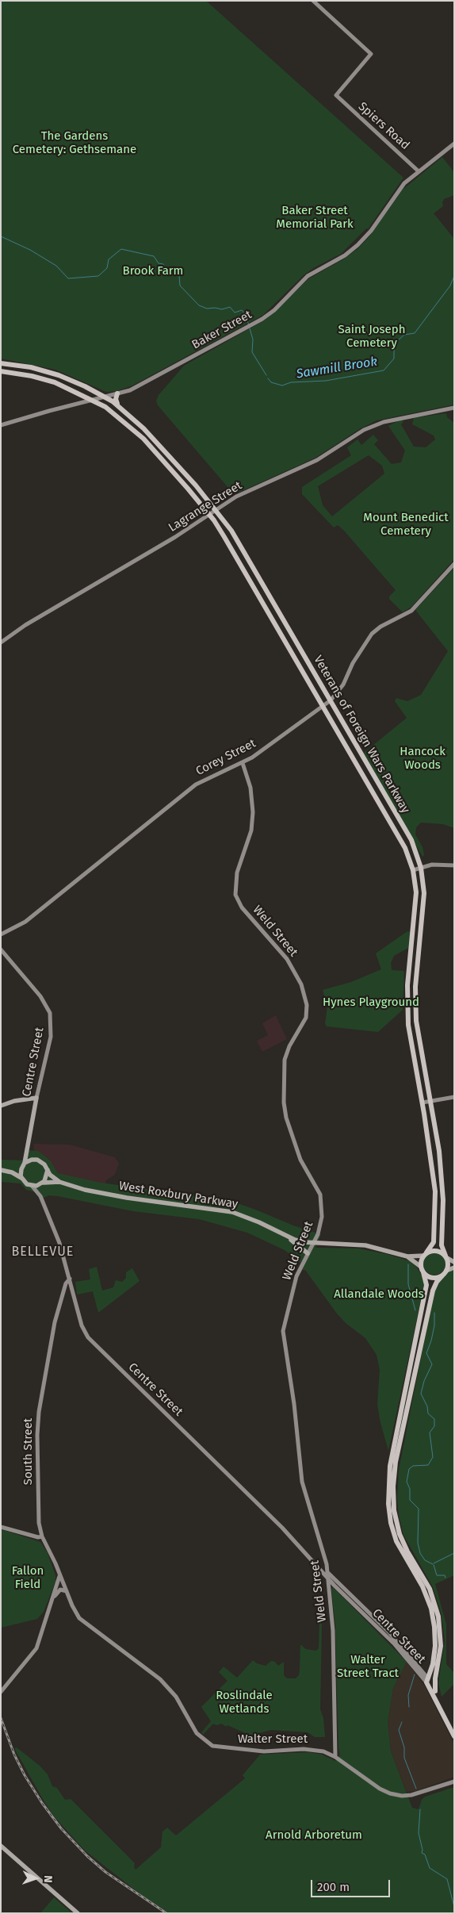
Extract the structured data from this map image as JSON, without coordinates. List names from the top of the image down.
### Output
{
  "streets": {
    "highway": ["Veterans of Foreign Wars Parkway", "Centre Street"],
    "main road": ["West Roxbury Parkway"],
    "street": [
      "Spiers Road",
      "Baker Street",
      "Lagrange Street",
      "Corey Street",
      "Weld Street",
      "South Street",
      "Walter Street"
    ]
  },
  "crossings": [
    ["Spiers Road", "Baker Street"],
    ["Baker Street", "Veterans of Foreign Wars Parkway"],
    ["Lagrange Street", "Veterans of Foreign Wars Parkway"],
    ["Veterans of Foreign Wars Parkway", "Corey Street"],
    ["Veterans of Foreign Wars Parkway", "West Roxbury Parkway"],
    ["Corey Street", "Weld Street"],
    ["Weld Street", "Centre Street"],
    ["Weld Street", "West Roxbury Parkway"],
    ["Weld Street", "Walter Street"],
    ["Centre Street", "West Roxbury Parkway"],
    ["Centre Street", "South Street"],
    ["South Street", "Walter Street"]
  ],
  "districts": ["BELLEVUE"],
  "water": ["Sawmill Brook"],
  "parks": [
    "The Gardens Cemetery: Gethsemane",
    "Baker Street Memorial Park",
    "Brook Farm",
    "Saint Joseph Cemetery",
    "Mount Benedict Cemetery",
    "Hancock Woods",
    "Hynes Playground",
    "Allandale Woods",
    "Fallon Field",
    "Walter Street Tract",
    "Roslindale Wetlands",
    "Arnold Arboretum"
  ],
  "scale_bar": "200 m",
  "north": "right"
}
